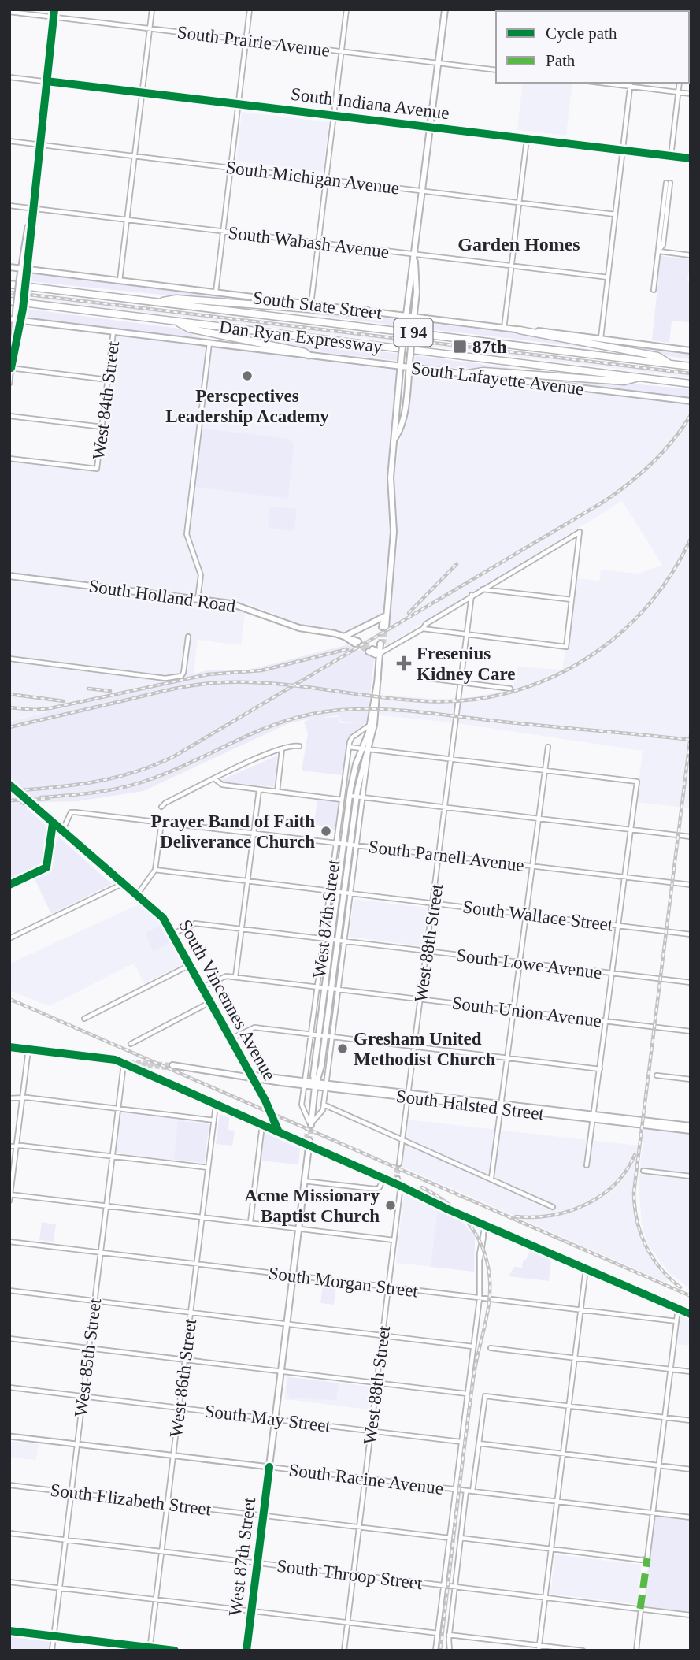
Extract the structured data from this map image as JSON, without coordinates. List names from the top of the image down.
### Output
{
  "streets": {
    "highway": ["I 94", "Dan Ryan Expressway"],
    "main road": [
      "South State Street",
      "South Lafayette Avenue",
      "South Holland Road",
      "West 87th Street",
      "South Halsted Street"
    ],
    "street": [
      "South Prairie Avenue",
      "South Indiana Avenue",
      "South Michigan Avenue",
      "South Wabash Avenue",
      "West 84th Street",
      "South Parnell Avenue",
      "South Wallace Street",
      "West 88th Street",
      "South Lowe Avenue",
      "South Vincennes Avenue",
      "South Union Avenue",
      "South Morgan Street",
      "West 85th Street",
      "West 86th Street",
      "South May Street",
      "South Racine Avenue",
      "South Elizabeth Street",
      "South Throop Street"
    ]
  },
  "crossings": [
    ["South Lafayette Avenue", "West 84th Street"],
    ["South Parnell Avenue", "West 87th Street"],
    ["South Parnell Avenue", "West 88th Street"],
    ["South Parnell Avenue", "South Vincennes Avenue"],
    ["South Wallace Street", "West 87th Street"],
    ["South Wallace Street", "West 88th Street"],
    ["West 87th Street", "South Lowe Avenue"],
    ["West 87th Street", "South Union Avenue"],
    ["West 87th Street", "South Halsted Street"],
    ["West 87th Street", "South Morgan Street"],
    ["West 87th Street", "South May Street"],
    ["West 87th Street", "South Racine Avenue"],
    ["West 87th Street", "South Elizabeth Street"],
    ["West 87th Street", "South Throop Street"],
    ["West 88th Street", "South Lowe Avenue"],
    ["West 88th Street", "South Union Avenue"],
    ["West 88th Street", "South Halsted Street"],
    ["West 88th Street", "South Morgan Street"],
    ["West 88th Street", "South May Street"],
    ["West 88th Street", "South Racine Avenue"],
    ["West 88th Street", "South Elizabeth Street"],
    ["West 88th Street", "South Throop Street"],
    ["South Lowe Avenue", "South Vincennes Avenue"],
    ["South Vincennes Avenue", "South Union Avenue"],
    ["South Vincennes Avenue", "South Halsted Street"],
    ["South Morgan Street", "West 85th Street"],
    ["South Morgan Street", "West 86th Street"],
    ["West 85th Street", "South May Street"],
    ["West 85th Street", "South Racine Avenue"],
    ["West 85th Street", "South Elizabeth Street"],
    ["West 85th Street", "South Throop Street"],
    ["West 86th Street", "South May Street"],
    ["West 86th Street", "South Racine Avenue"],
    ["West 86th Street", "South Elizabeth Street"],
    ["West 86th Street", "South Throop Street"]
  ],
  "districts": ["Garden Homes"],
  "places": {
    "transit": ["87th"],
    "other": [
      "Perscpectives Leadership Academy",
      "Prayer Band of Faith Deliverance Church",
      "Gresham United Methodist Church",
      "Acme Missionary Baptist Church"
    ],
    "health": ["Fresenius Kidney Care"]
  },
  "legend": ["Cycle path", "Path"]
}
